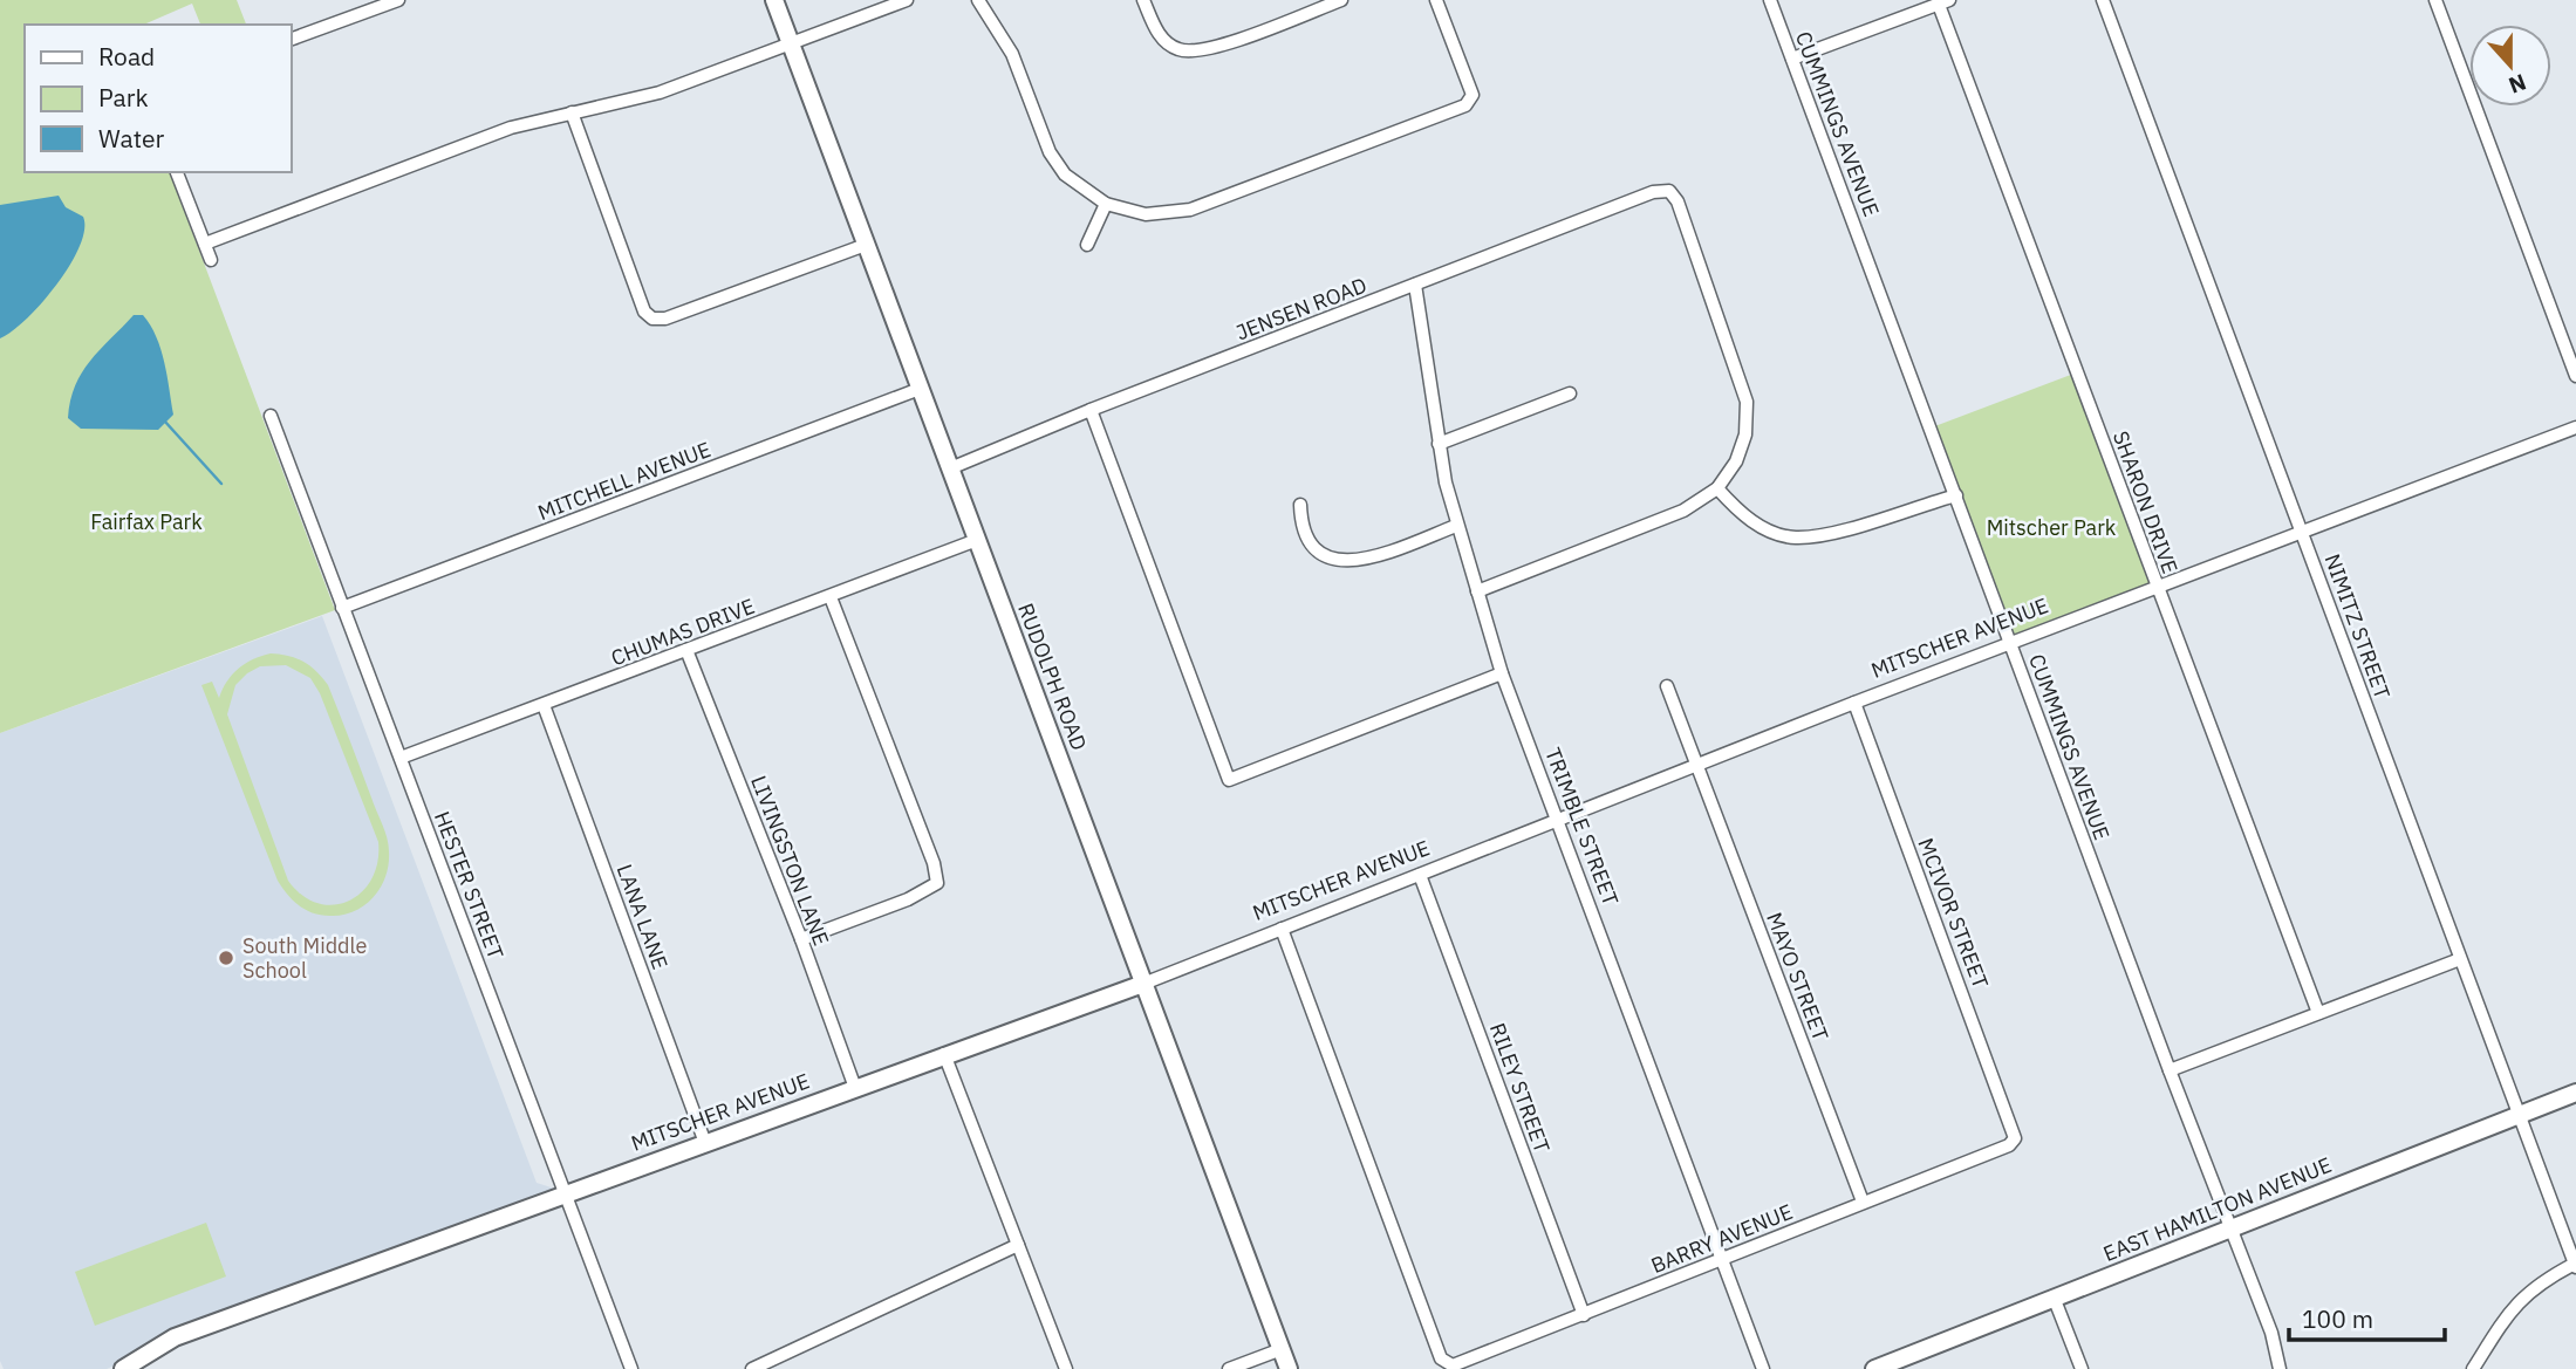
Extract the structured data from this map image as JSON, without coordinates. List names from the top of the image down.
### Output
{
  "streets": {
    "street": [
      "CUMMINGS AVENUE",
      "JENSEN ROAD",
      "MITCHELL AVENUE",
      "SHARON DRIVE",
      "NIMITZ STREET",
      "CHUMAS DRIVE",
      "MITSCHER AVENUE",
      "RUDOLPH ROAD",
      "TRIMBLE STREET",
      "LIVINGSTON LANE",
      "HESTER STREET",
      "MCIVOR STREET",
      "LANA LANE",
      "MAYO STREET",
      "RILEY STREET",
      "EAST HAMILTON AVENUE",
      "BARRY AVENUE"
    ]
  },
  "crossings": [
    ["CUMMINGS AVENUE", "MITSCHER AVENUE"],
    ["CUMMINGS AVENUE", "EAST HAMILTON AVENUE"],
    ["JENSEN ROAD", "RUDOLPH ROAD"],
    ["JENSEN ROAD", "TRIMBLE STREET"],
    ["MITCHELL AVENUE", "RUDOLPH ROAD"],
    ["MITCHELL AVENUE", "HESTER STREET"],
    ["SHARON DRIVE", "MITSCHER AVENUE"],
    ["NIMITZ STREET", "MITSCHER AVENUE"],
    ["NIMITZ STREET", "EAST HAMILTON AVENUE"],
    ["CHUMAS DRIVE", "RUDOLPH ROAD"],
    ["CHUMAS DRIVE", "LIVINGSTON LANE"],
    ["CHUMAS DRIVE", "HESTER STREET"],
    ["CHUMAS DRIVE", "LANA LANE"],
    ["MITSCHER AVENUE", "RUDOLPH ROAD"],
    ["MITSCHER AVENUE", "TRIMBLE STREET"],
    ["MITSCHER AVENUE", "LIVINGSTON LANE"],
    ["MITSCHER AVENUE", "HESTER STREET"],
    ["MITSCHER AVENUE", "MCIVOR STREET"],
    ["MITSCHER AVENUE", "LANA LANE"],
    ["MITSCHER AVENUE", "MAYO STREET"],
    ["MITSCHER AVENUE", "RILEY STREET"],
    ["MITSCHER AVENUE", "BARRY AVENUE"],
    ["TRIMBLE STREET", "BARRY AVENUE"],
    ["MCIVOR STREET", "BARRY AVENUE"],
    ["MAYO STREET", "BARRY AVENUE"],
    ["RILEY STREET", "BARRY AVENUE"]
  ],
  "parks": ["Fairfax Park", "Mitscher Park"],
  "places": ["South Middle School"],
  "legend": ["Road", "Park", "Water"],
  "scale_bar": "100 m",
  "north": "bottom"
}
